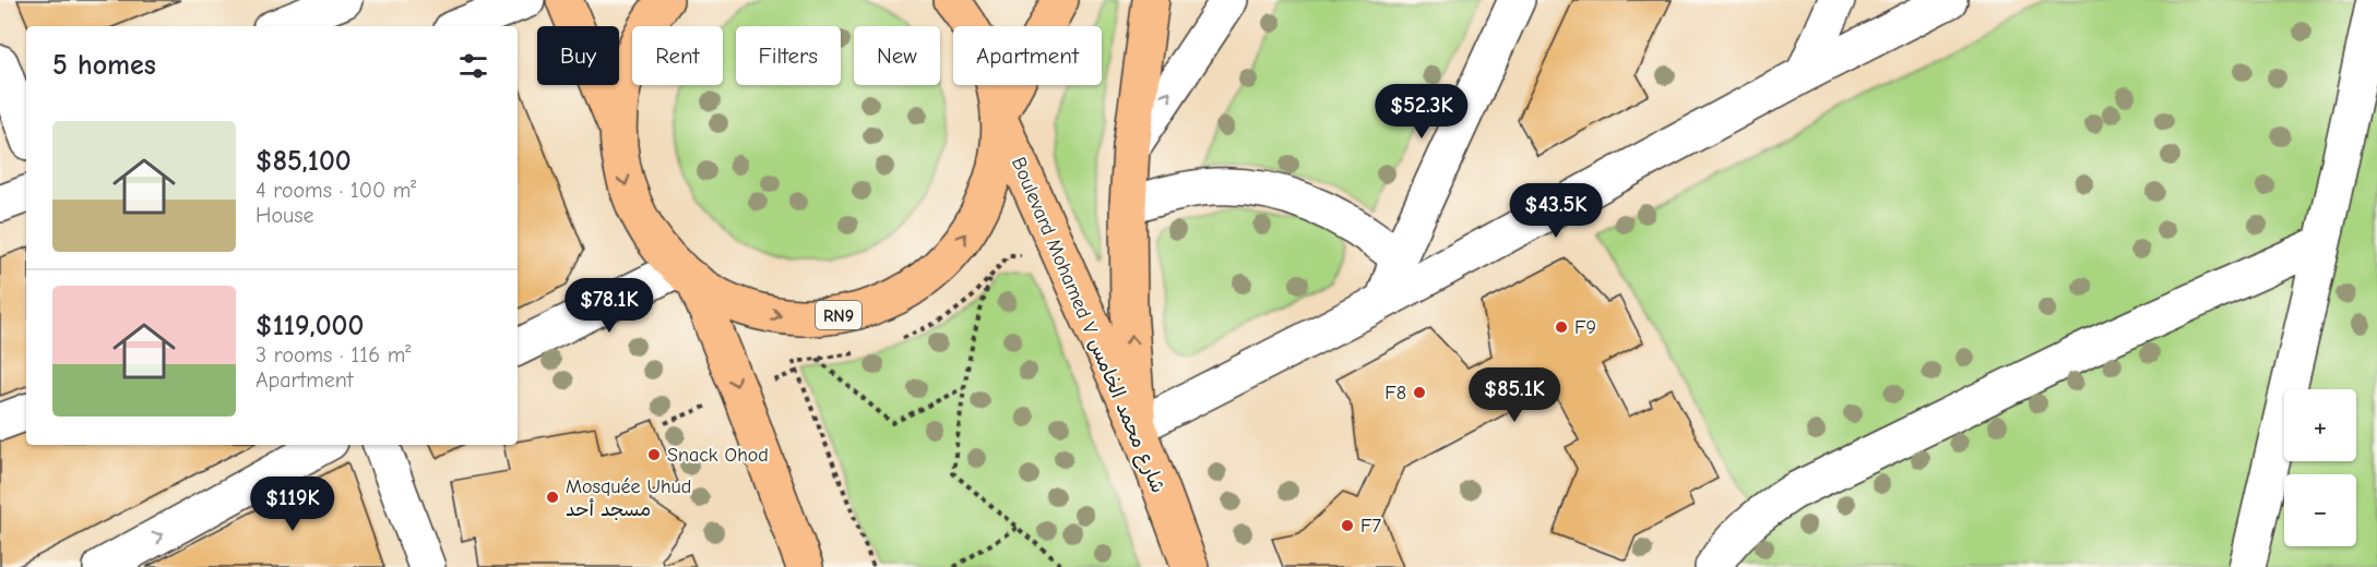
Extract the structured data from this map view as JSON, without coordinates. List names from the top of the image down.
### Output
{
  "streets": {
    "main road": ["RN9", "Boulevard Mohamed V شارع محمد الخامس"]
  },
  "crossings": [
    ["RN9", "Boulevard Mohamed V شارع محمد الخامس"]
  ],
  "places": [
    "F9",
    "F8",
    "Snack Ohod",
    "Mosquée Uhud مسجد أحد",
    "F7"
  ],
  "page": {
    "chip": [
      "Buy",
      "Rent",
      "Filters",
      "New",
      "Apartment"
    ],
    "heading": "5 homes",
    "price": [
      "$52.3K",
      "$43.5K",
      "$78.1K",
      "$85.1K",
      "$119K"
    ],
    "list": [
      {
        "name": "$85,100",
        "note": "4 rooms · 100 m² · House"
      },
      {
        "name": "$119,000",
        "note": "3 rooms · 116 m² · Apartment"
      }
    ],
    "map_buttons": ["+", "−"]
  }
}
